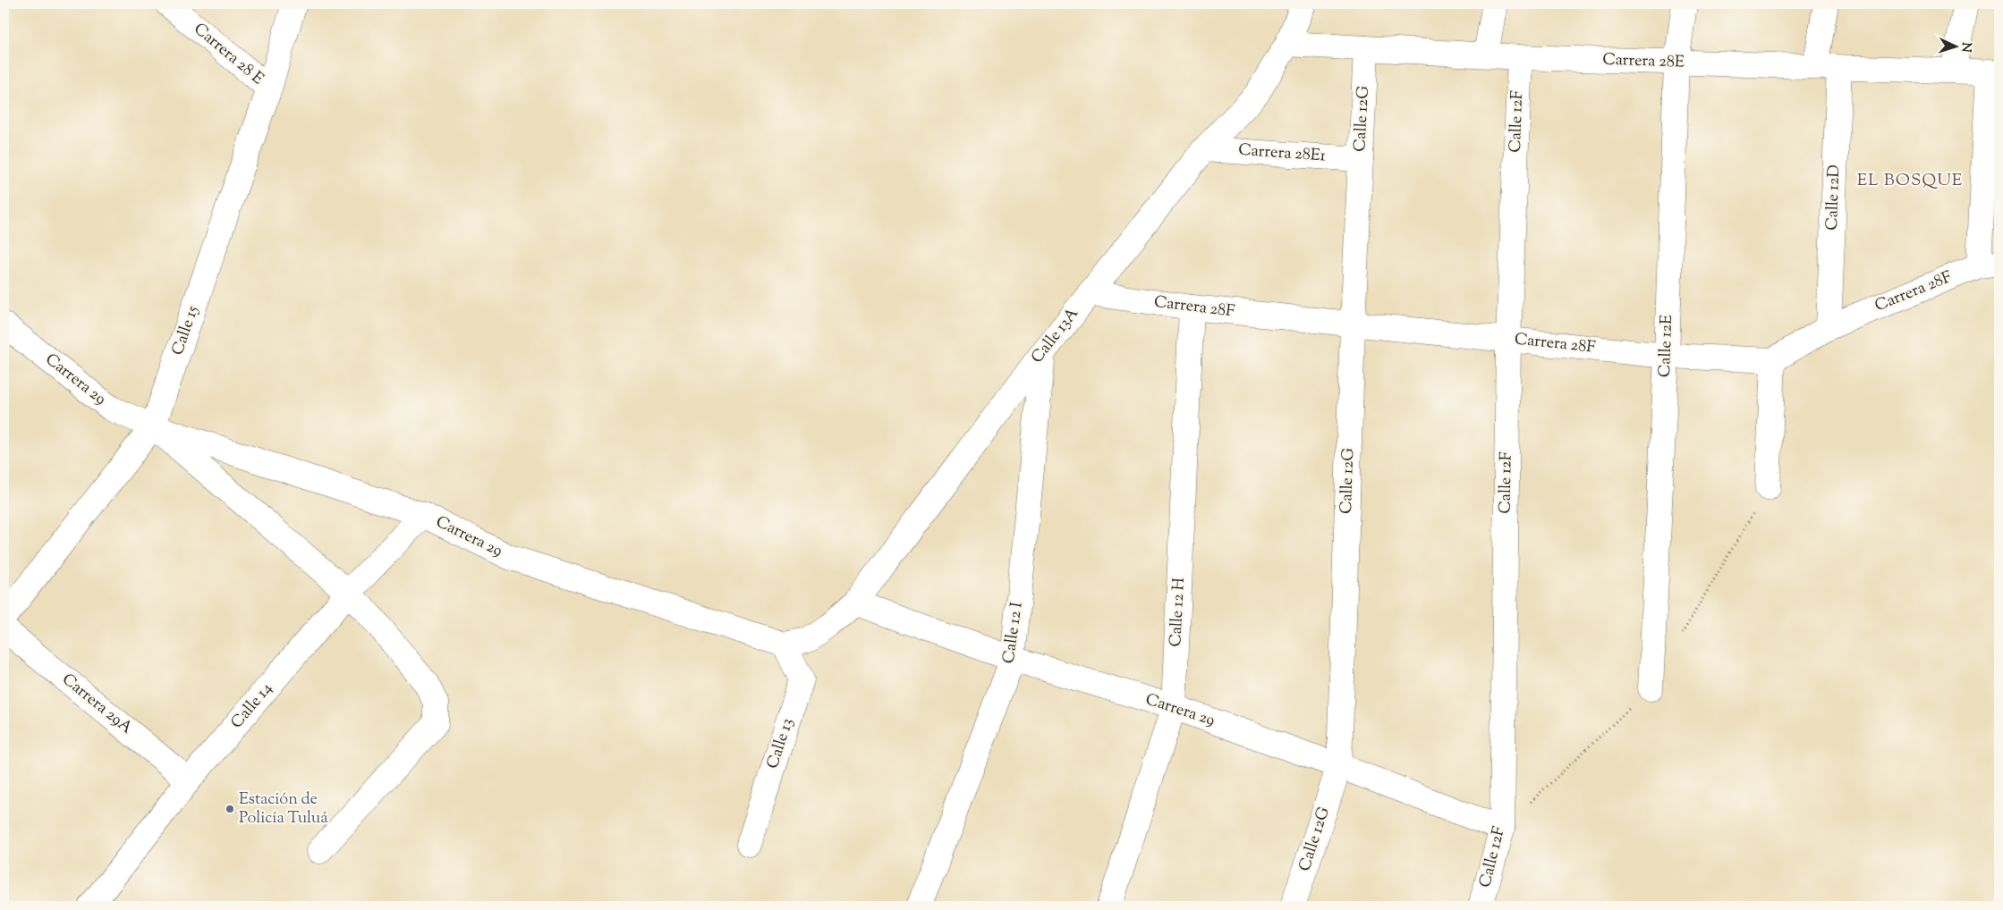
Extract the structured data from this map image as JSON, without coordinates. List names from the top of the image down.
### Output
{
  "streets": {
    "street": [
      "Carrera 28 E",
      "Carrera 28E",
      "Calle 12G",
      "Calle 12F",
      "Carrera 28E1",
      "Calle 12D",
      "Carrera 28F",
      "Calle 15",
      "Calle 13A",
      "Calle 12E",
      "Carrera 29",
      "Calle 12 H",
      "Calle 12 I",
      "Carrera 29A",
      "Calle 14",
      "Calle 13"
    ]
  },
  "crossings": [
    ["Carrera 28 E", "Calle 15"],
    ["Carrera 28E", "Calle 12G"],
    ["Carrera 28E", "Calle 12F"],
    ["Carrera 28E", "Calle 12D"],
    ["Carrera 28E", "Calle 13A"],
    ["Carrera 28E", "Calle 12E"],
    ["Calle 12G", "Carrera 28E1"],
    ["Calle 12G", "Carrera 28F"],
    ["Calle 12G", "Carrera 29"],
    ["Calle 12F", "Carrera 28F"],
    ["Calle 12F", "Carrera 29"],
    ["Carrera 28E1", "Calle 13A"],
    ["Calle 12D", "Carrera 28F"],
    ["Carrera 28F", "Calle 13A"],
    ["Carrera 28F", "Calle 12E"],
    ["Carrera 28F", "Calle 12 H"],
    ["Calle 15", "Carrera 29"],
    ["Calle 13A", "Carrera 29"],
    ["Calle 13A", "Calle 12 I"],
    ["Calle 13A", "Calle 13"],
    ["Carrera 29", "Calle 12 H"],
    ["Carrera 29", "Calle 12 I"],
    ["Carrera 29", "Calle 14"],
    ["Carrera 29", "Calle 13"],
    ["Carrera 29A", "Calle 14"]
  ],
  "districts": ["EL BOSQUE"],
  "places": ["Estación de Policía Tuluá"],
  "north": "right"
}
